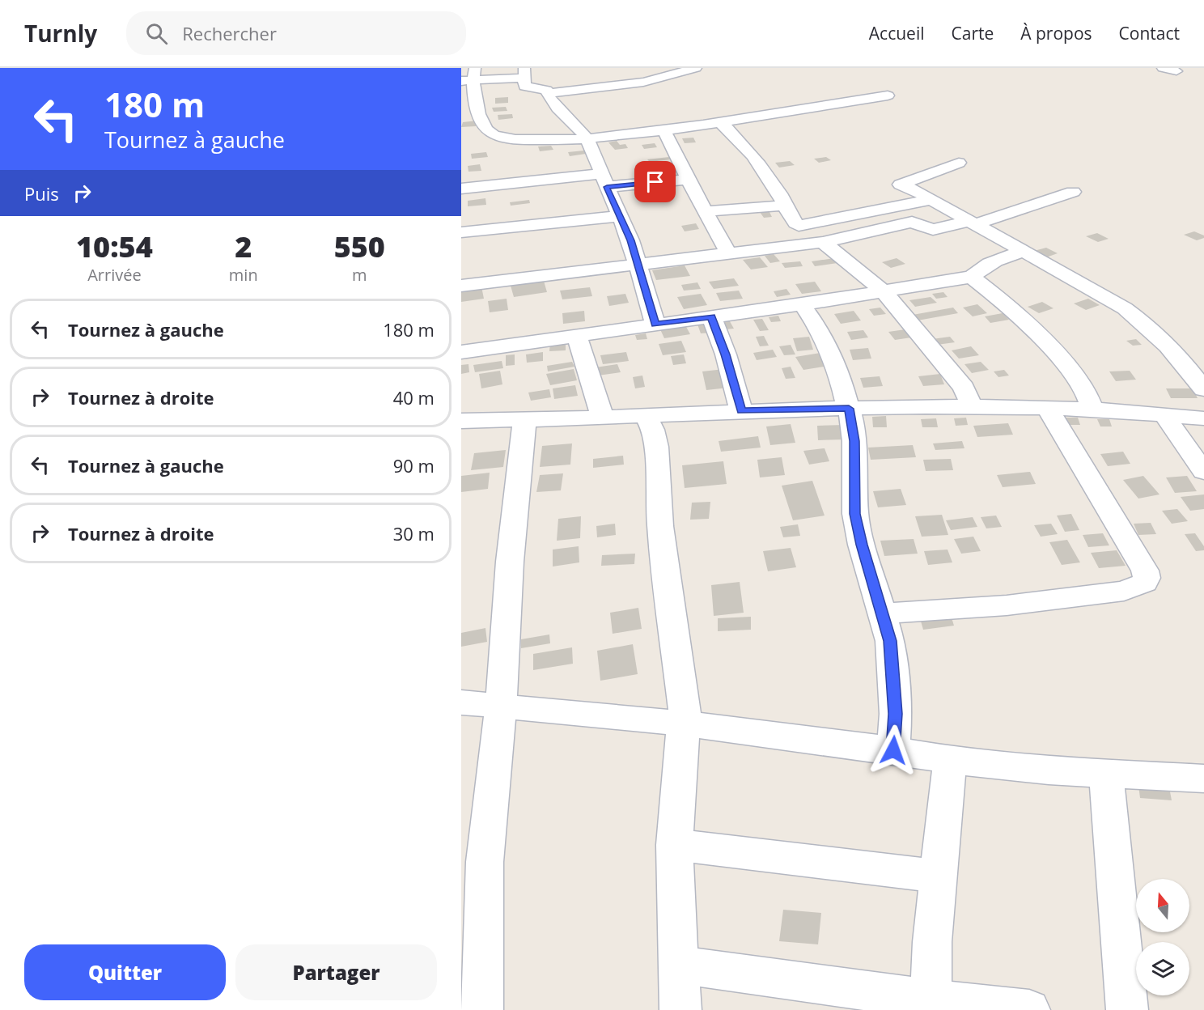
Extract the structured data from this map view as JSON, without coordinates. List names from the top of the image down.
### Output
{
  "north": "top",
  "page": {
    "header": "Turnly",
    "search": "Rechercher",
    "nav": [
      "Accueil",
      "Carte",
      "À propos",
      "Contact"
    ],
    "turn": ["180 m", "Tournez à gauche"],
    "then": "Puis",
    "eta": [
      "10:54",
      "Arrivée",
      "2",
      "min",
      "550",
      "m"
    ],
    "list": [
      {
        "name": "Tournez à gauche",
        "value": "180 m"
      },
      {
        "name": "Tournez à droite",
        "value": "40 m"
      },
      {
        "name": "Tournez à gauche",
        "value": "90 m"
      },
      {
        "name": "Tournez à droite",
        "value": "30 m"
      }
    ],
    "buttons": ["Quitter", "Partager"]
  }
}
